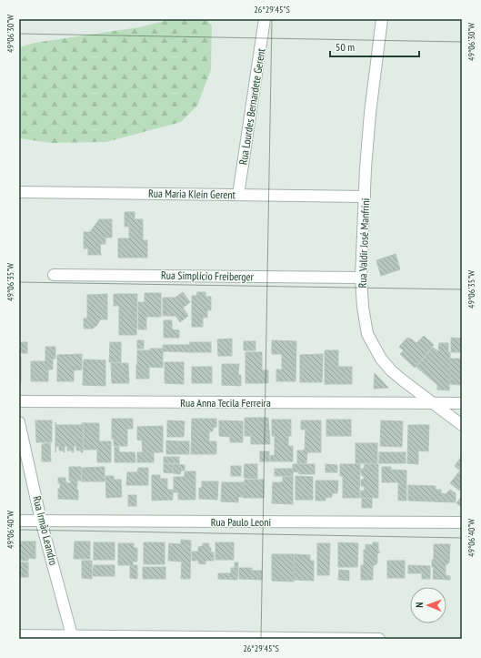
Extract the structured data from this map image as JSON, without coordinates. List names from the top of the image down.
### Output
{
  "streets": {
    "street": [
      "Rua Lourdes Bernardete Gerent",
      "Rua Maria Klein Gerent",
      "Rua Valdir José Manfrini",
      "Rua Simplício Freiberger",
      "Rua Anna Tecila Ferreira",
      "Rua Paulo Leoni",
      "Rua Irmão Leandro"
    ]
  },
  "crossings": [
    ["Rua Lourdes Bernardete Gerent", "Rua Maria Klein Gerent"],
    ["Rua Maria Klein Gerent", "Rua Valdir José Manfrini"],
    ["Rua Valdir José Manfrini", "Rua Simplício Freiberger"],
    ["Rua Valdir José Manfrini", "Rua Anna Tecila Ferreira"],
    ["Rua Paulo Leoni", "Rua Irmão Leandro"]
  ],
  "scale_bar": "50 m",
  "north": "left",
  "coordinates": [
    "26°29'45\"S",
    "49°06'30\"W",
    "49°06'35\"W",
    "49°06'40\"W"
  ]
}
